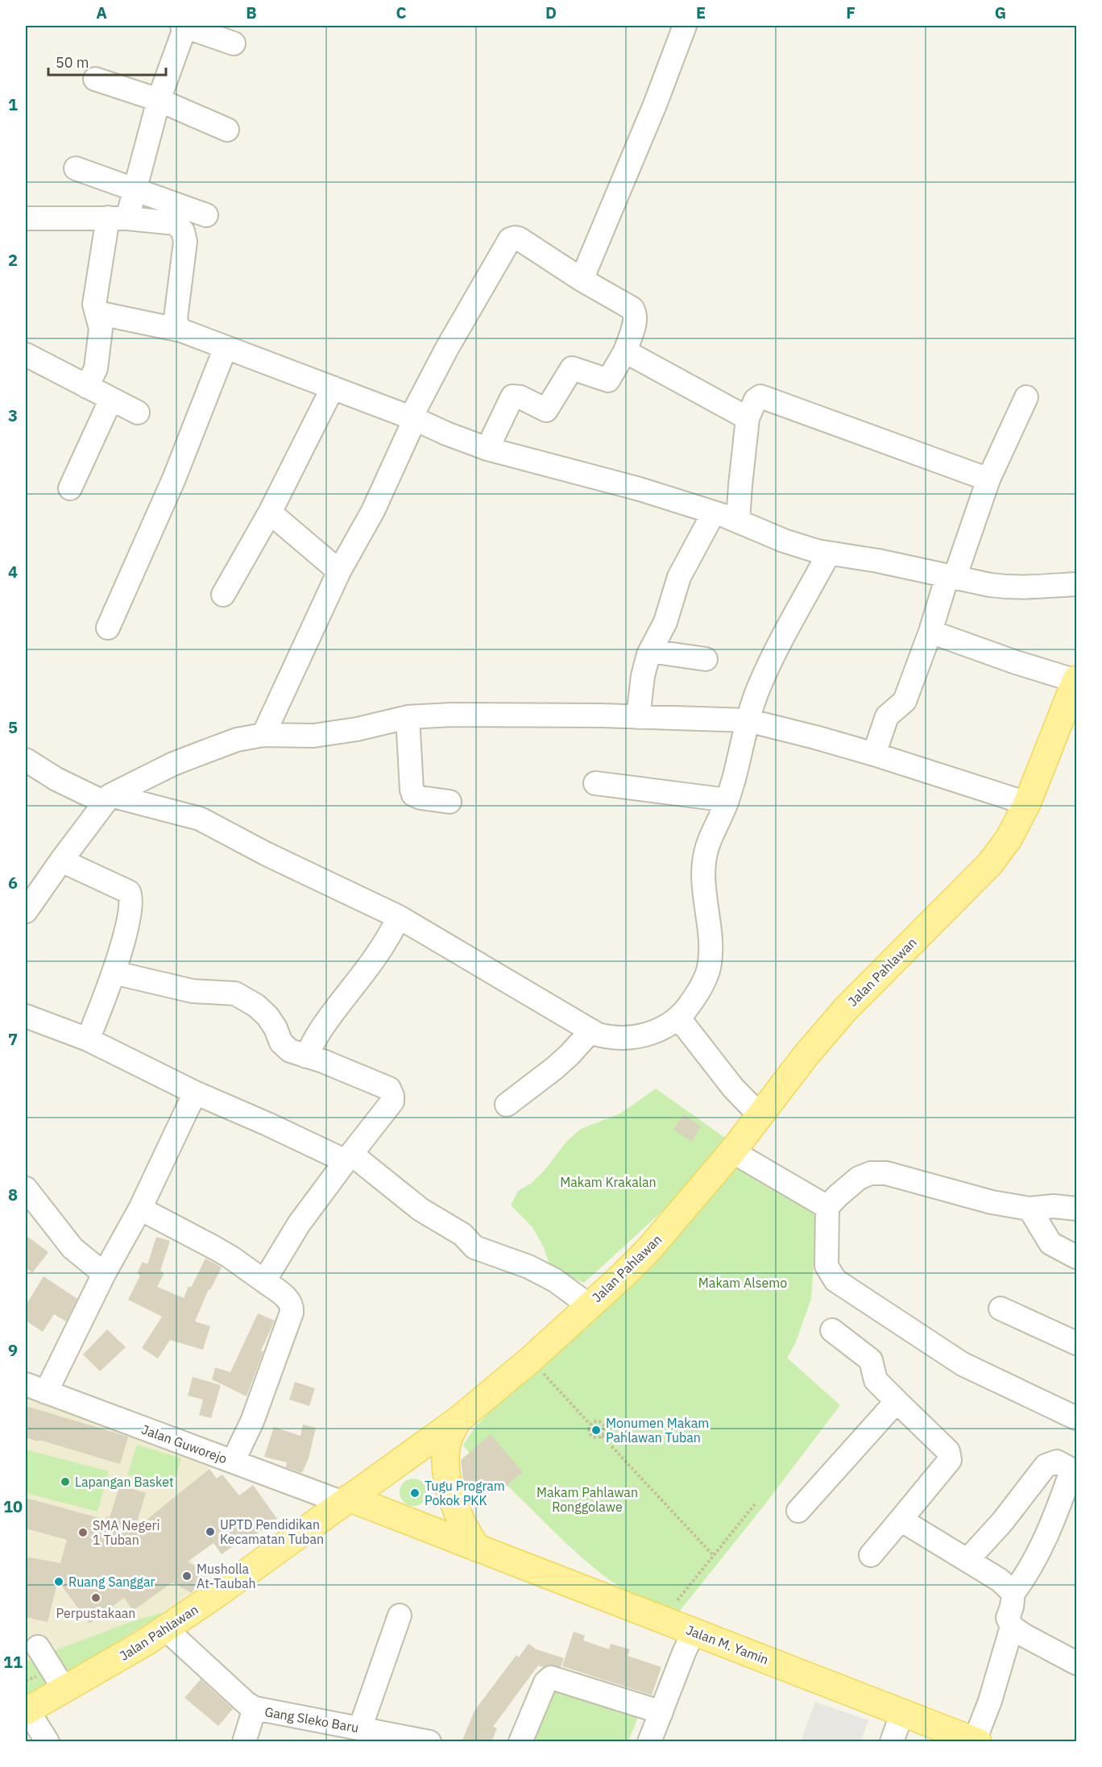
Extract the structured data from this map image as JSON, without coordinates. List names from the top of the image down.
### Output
{
  "streets": {
    "main road": ["Jalan Pahlawan", "Jalan M. Yamin"],
    "street": ["Jalan Guworejo", "Gang Sleko Baru"]
  },
  "crossings": [
    ["Jalan Pahlawan", "Jalan Guworejo"],
    ["Jalan Pahlawan", "Jalan M. Yamin"],
    ["Jalan Pahlawan", "Gang Sleko Baru"],
    ["Jalan Guworejo", "Jalan M. Yamin"]
  ],
  "parks": ["Makam Krakalan", "Makam Alsemo", "Makam Pahlawan Ronggolawe"],
  "places": [
    "Monumen Makam Pahlawan Tuban",
    "Lapangan Basket",
    "Tugu Program Pokok PKK",
    "UPTD Pendidikan Kecamatan Tuban",
    "SMA Negeri 1 Tuban",
    "Musholla At-Taubah",
    "Ruang Sanggar",
    "Perpustakaan"
  ],
  "scale_bar": "50 m",
  "grid": {
    "columns": [
      "A",
      "B",
      "C",
      "D",
      "E",
      "F",
      "G"
    ],
    "rows": [
      "1",
      "2",
      "3",
      "4",
      "5",
      "6",
      "7",
      "8",
      "9",
      "10",
      "11"
    ]
  }
}
